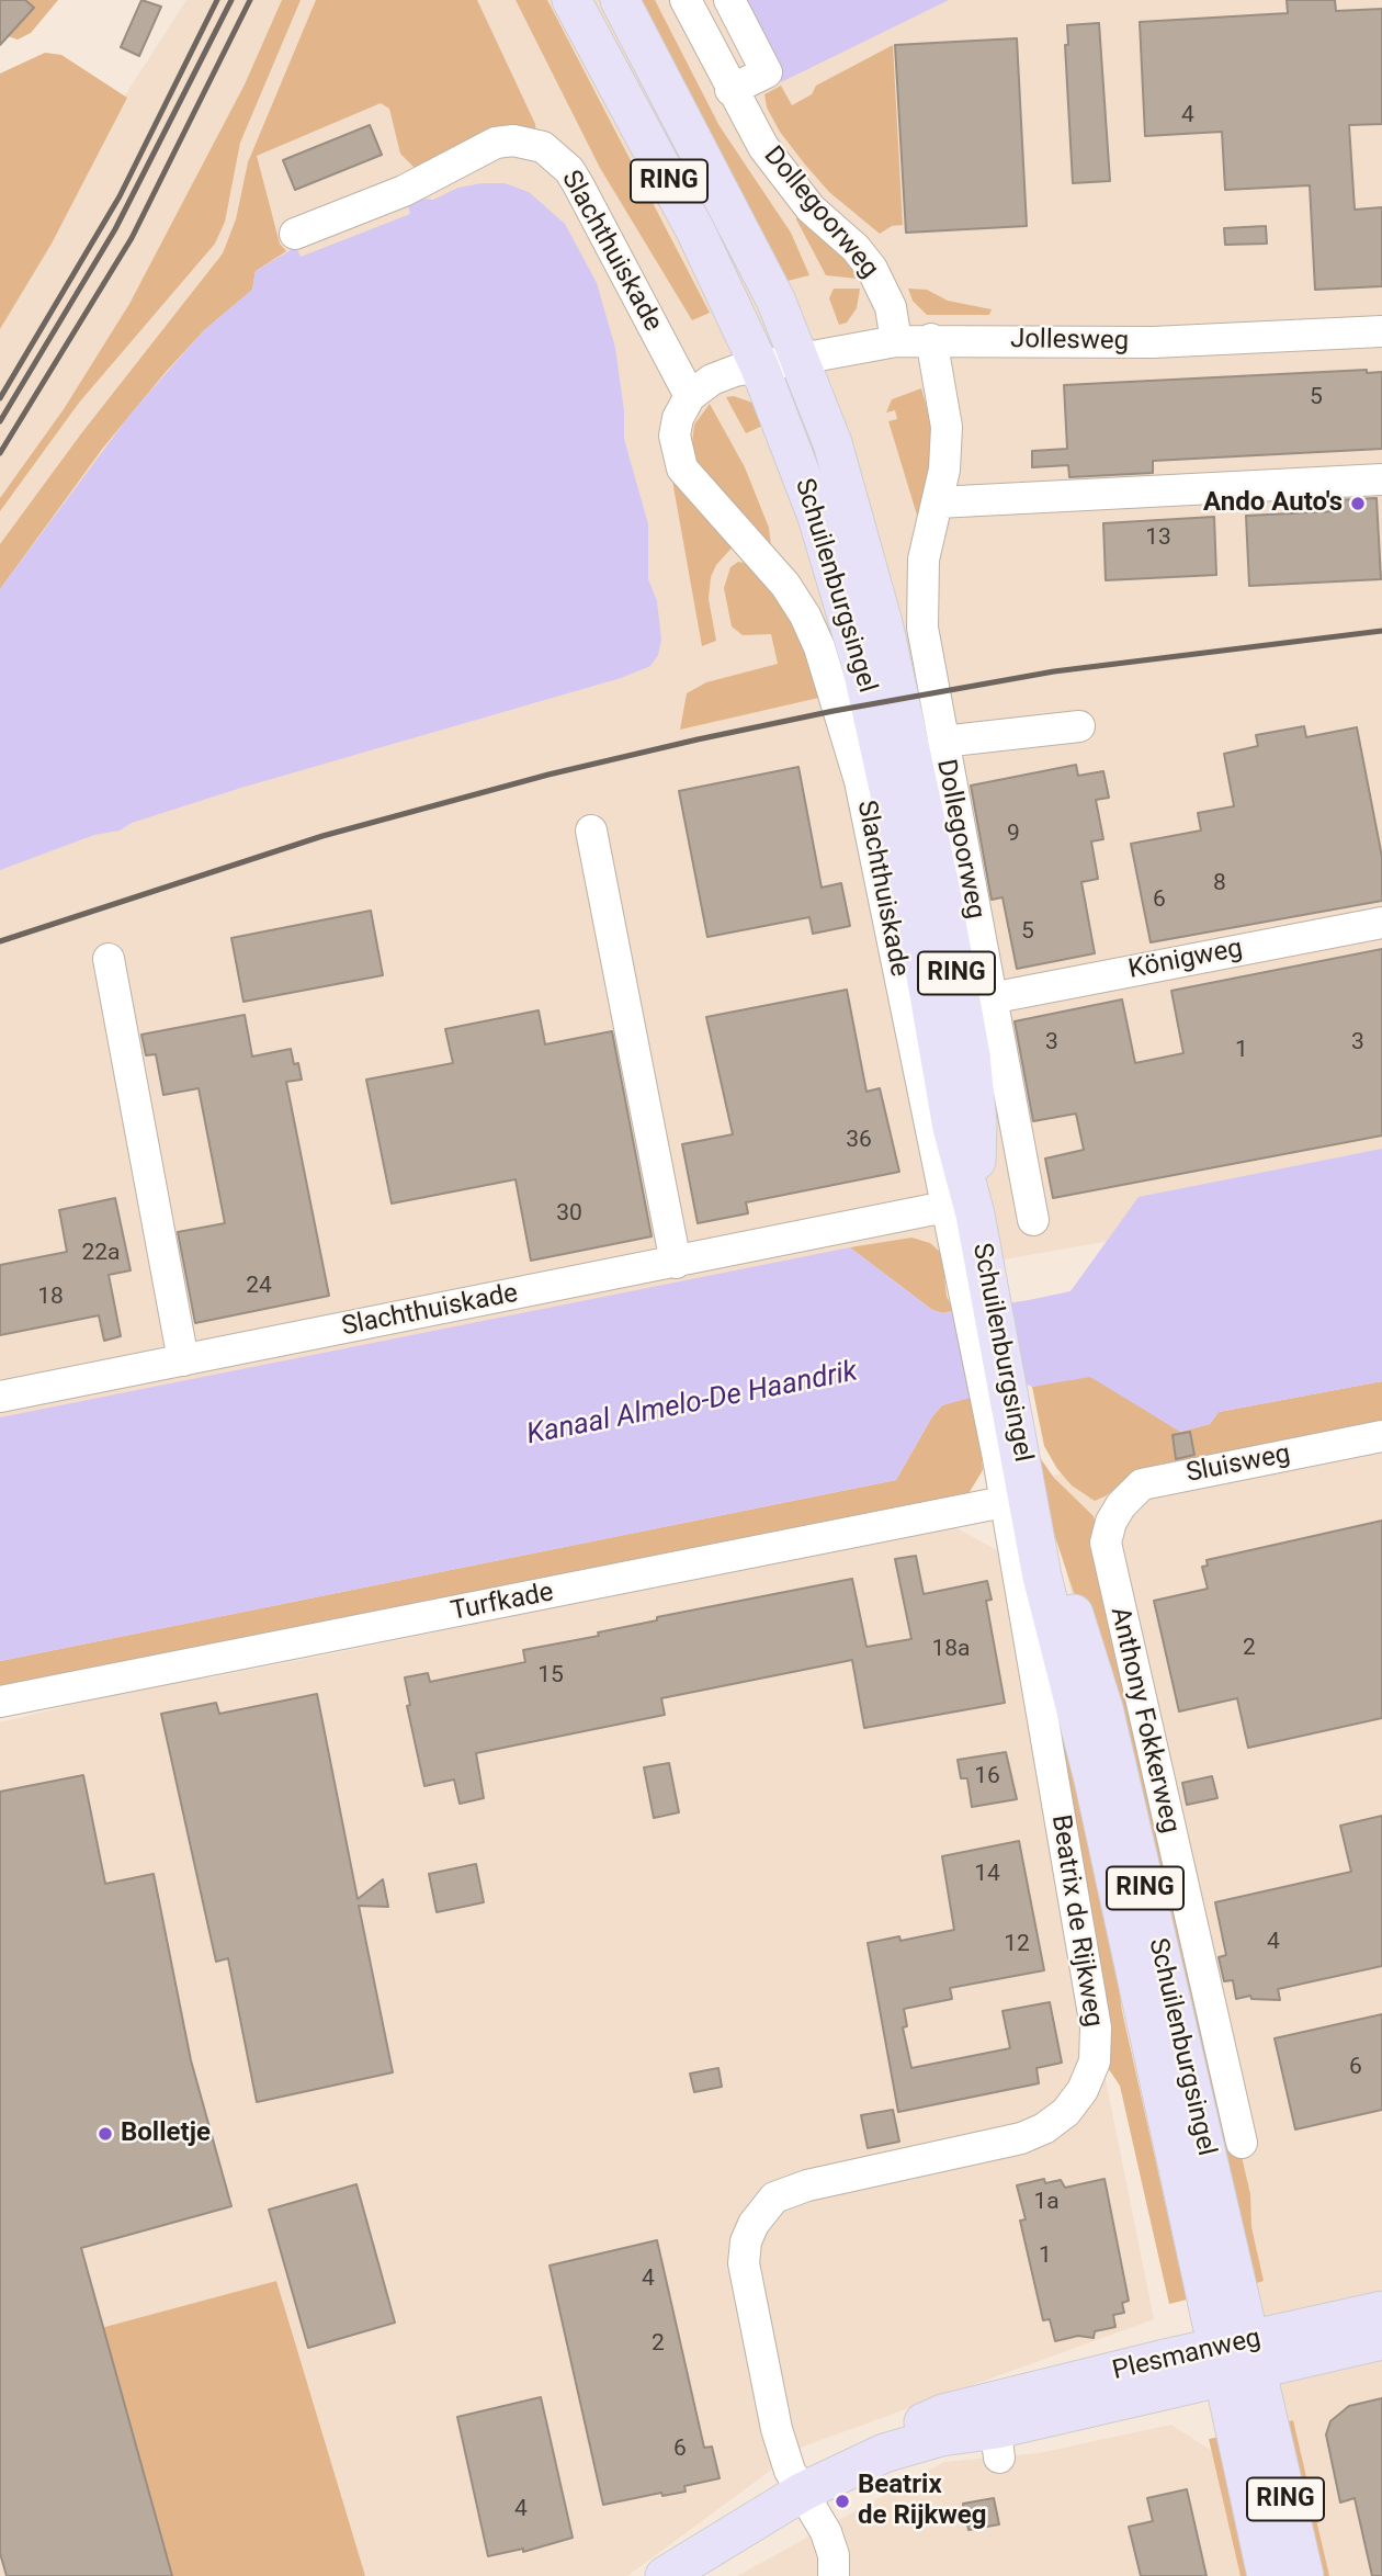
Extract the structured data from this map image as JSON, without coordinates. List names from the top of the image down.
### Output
{
  "streets": {
    "main road": ["RING", "Schuilenburgsingel", "Plesmanweg"],
    "street": [
      "Dollegoorweg",
      "Slachthuiskade",
      "Jollesweg",
      "Königweg",
      "Sluisweg",
      "Turfkade",
      "Anthony Fokkerweg",
      "Beatrix de Rijkweg"
    ]
  },
  "crossings": [
    ["RING", "Schuilenburgsingel"],
    ["RING", "Plesmanweg"],
    ["Dollegoorweg", "Jollesweg"],
    ["Dollegoorweg", "Königweg"],
    ["Slachthuiskade", "Schuilenburgsingel"],
    ["Jollesweg", "Schuilenburgsingel"],
    ["Schuilenburgsingel", "Turfkade"],
    ["Schuilenburgsingel", "Beatrix de Rijkweg"],
    ["Schuilenburgsingel", "Plesmanweg"],
    ["Sluisweg", "Anthony Fokkerweg"],
    ["Turfkade", "Beatrix de Rijkweg"],
    ["Beatrix de Rijkweg", "Plesmanweg"]
  ],
  "water": ["Kanaal Almelo-De Haandrik"],
  "places": ["Ando Auto's", "Bolletje", "Beatrix de Rijkweg"],
  "house_numbers": [
    "4",
    "5",
    "13",
    "9",
    "8",
    "6",
    "5",
    "3",
    "3",
    "1",
    "36",
    "30",
    "22a",
    "24",
    "18",
    "2",
    "18a",
    "15",
    "16",
    "14",
    "4",
    "12",
    "6",
    "1a",
    "1",
    "4",
    "2",
    "6",
    "4"
  ]
}
